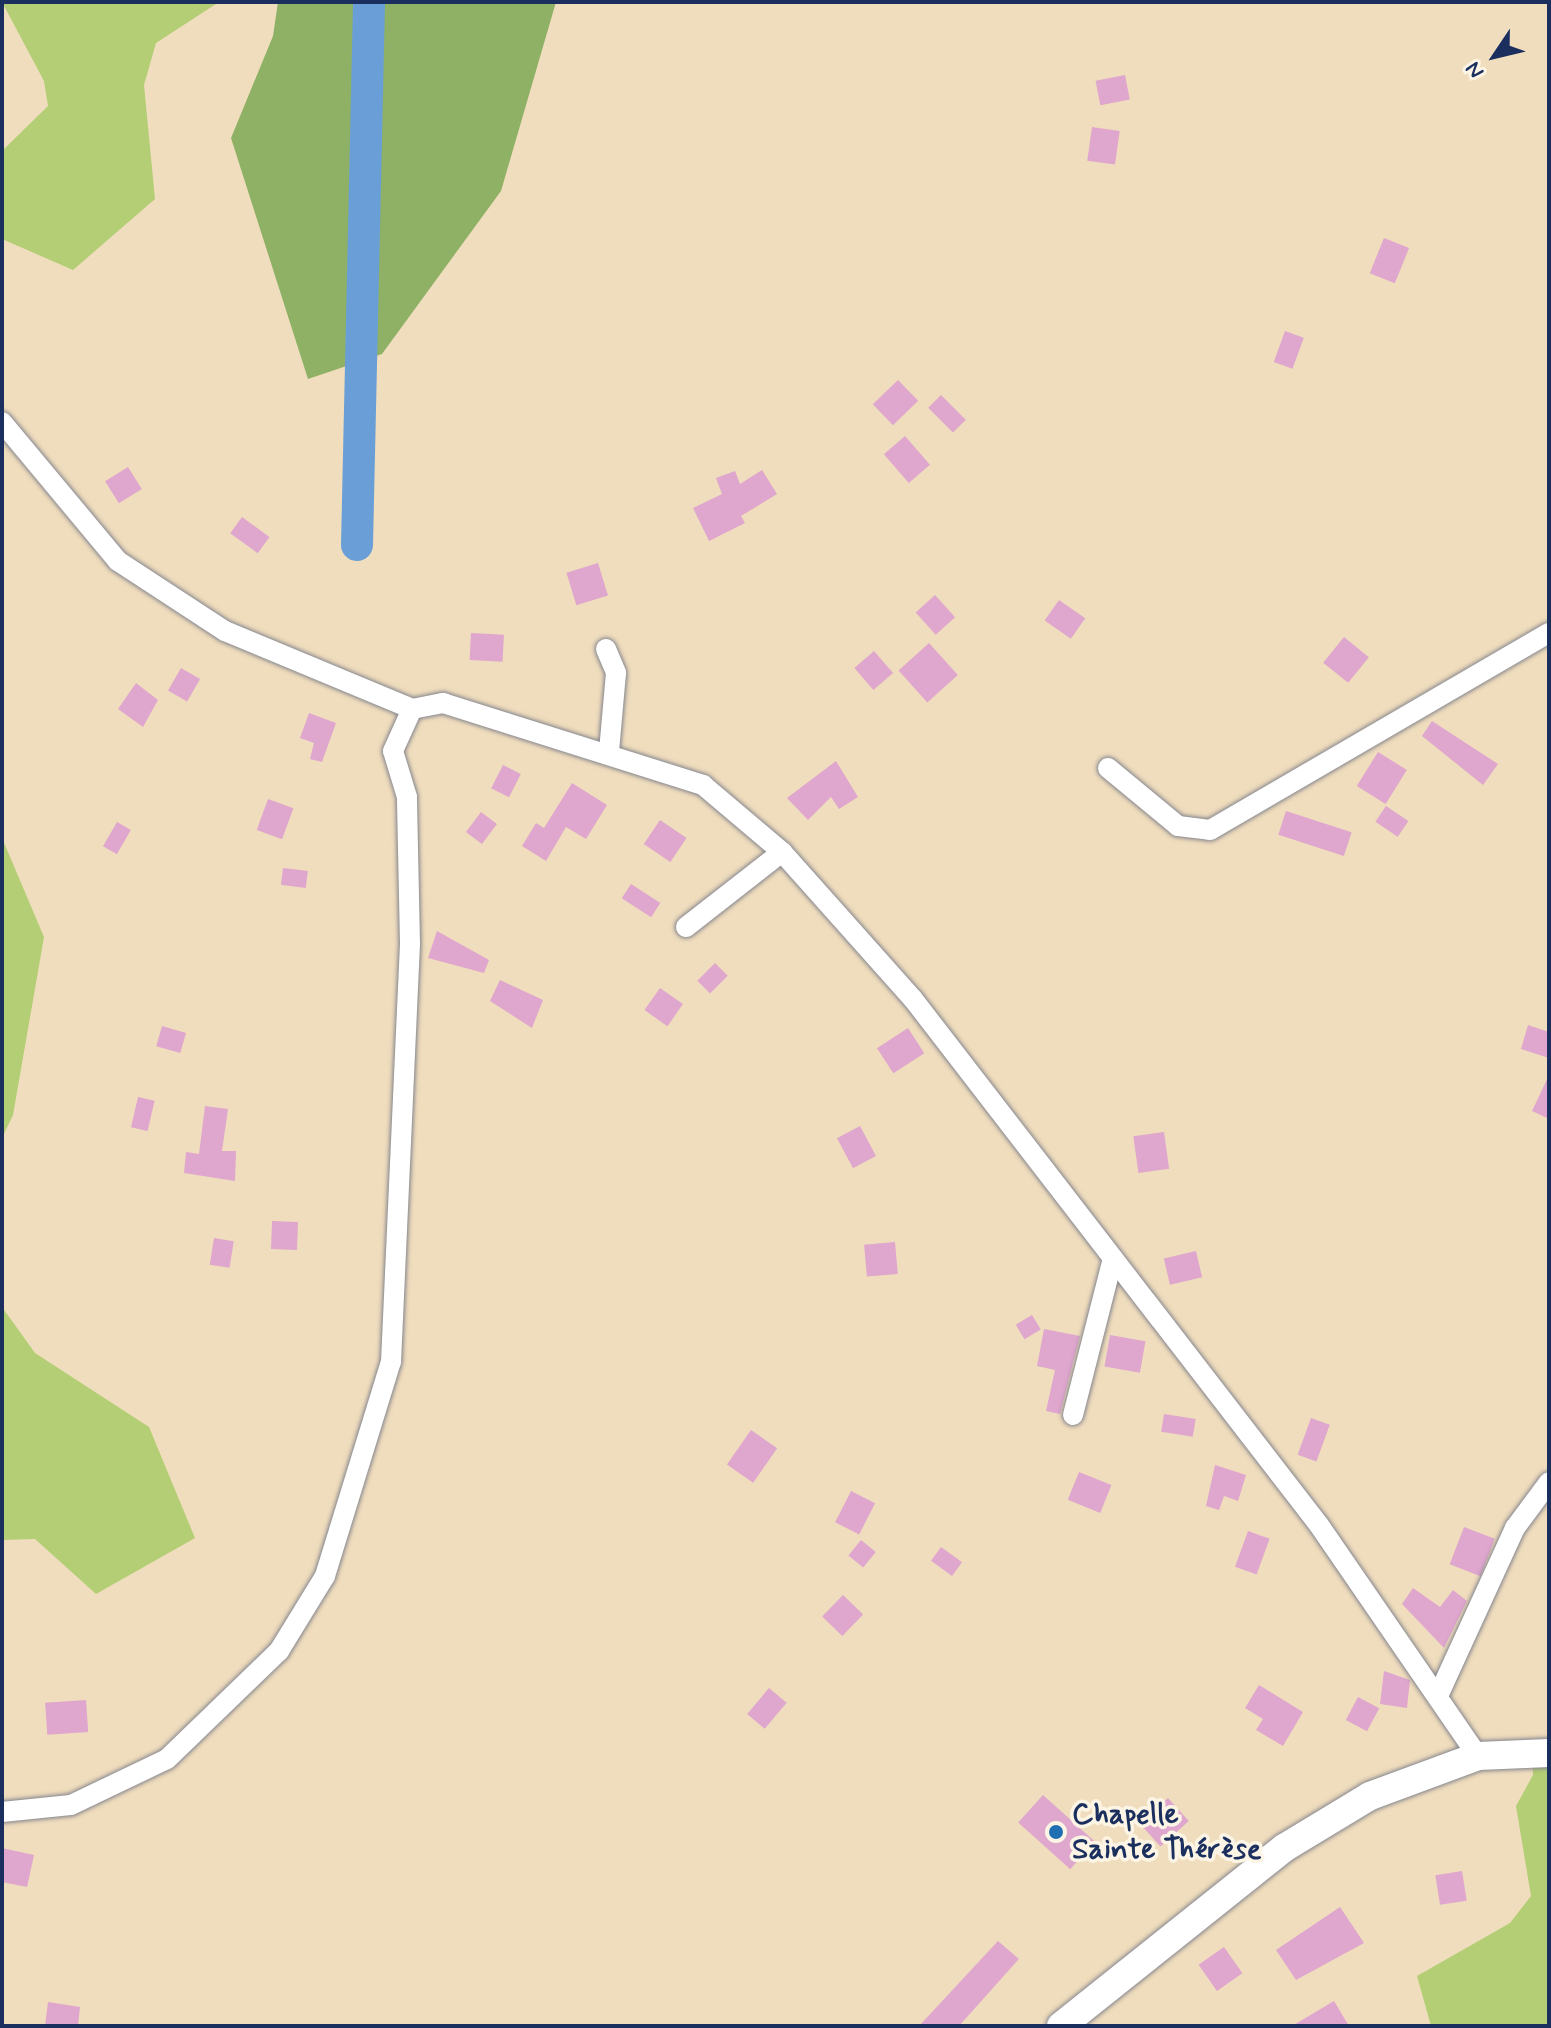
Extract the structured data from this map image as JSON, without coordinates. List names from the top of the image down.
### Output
{
  "places": ["Chapelle Sainte Thérèse"],
  "north": "bottom left"
}
